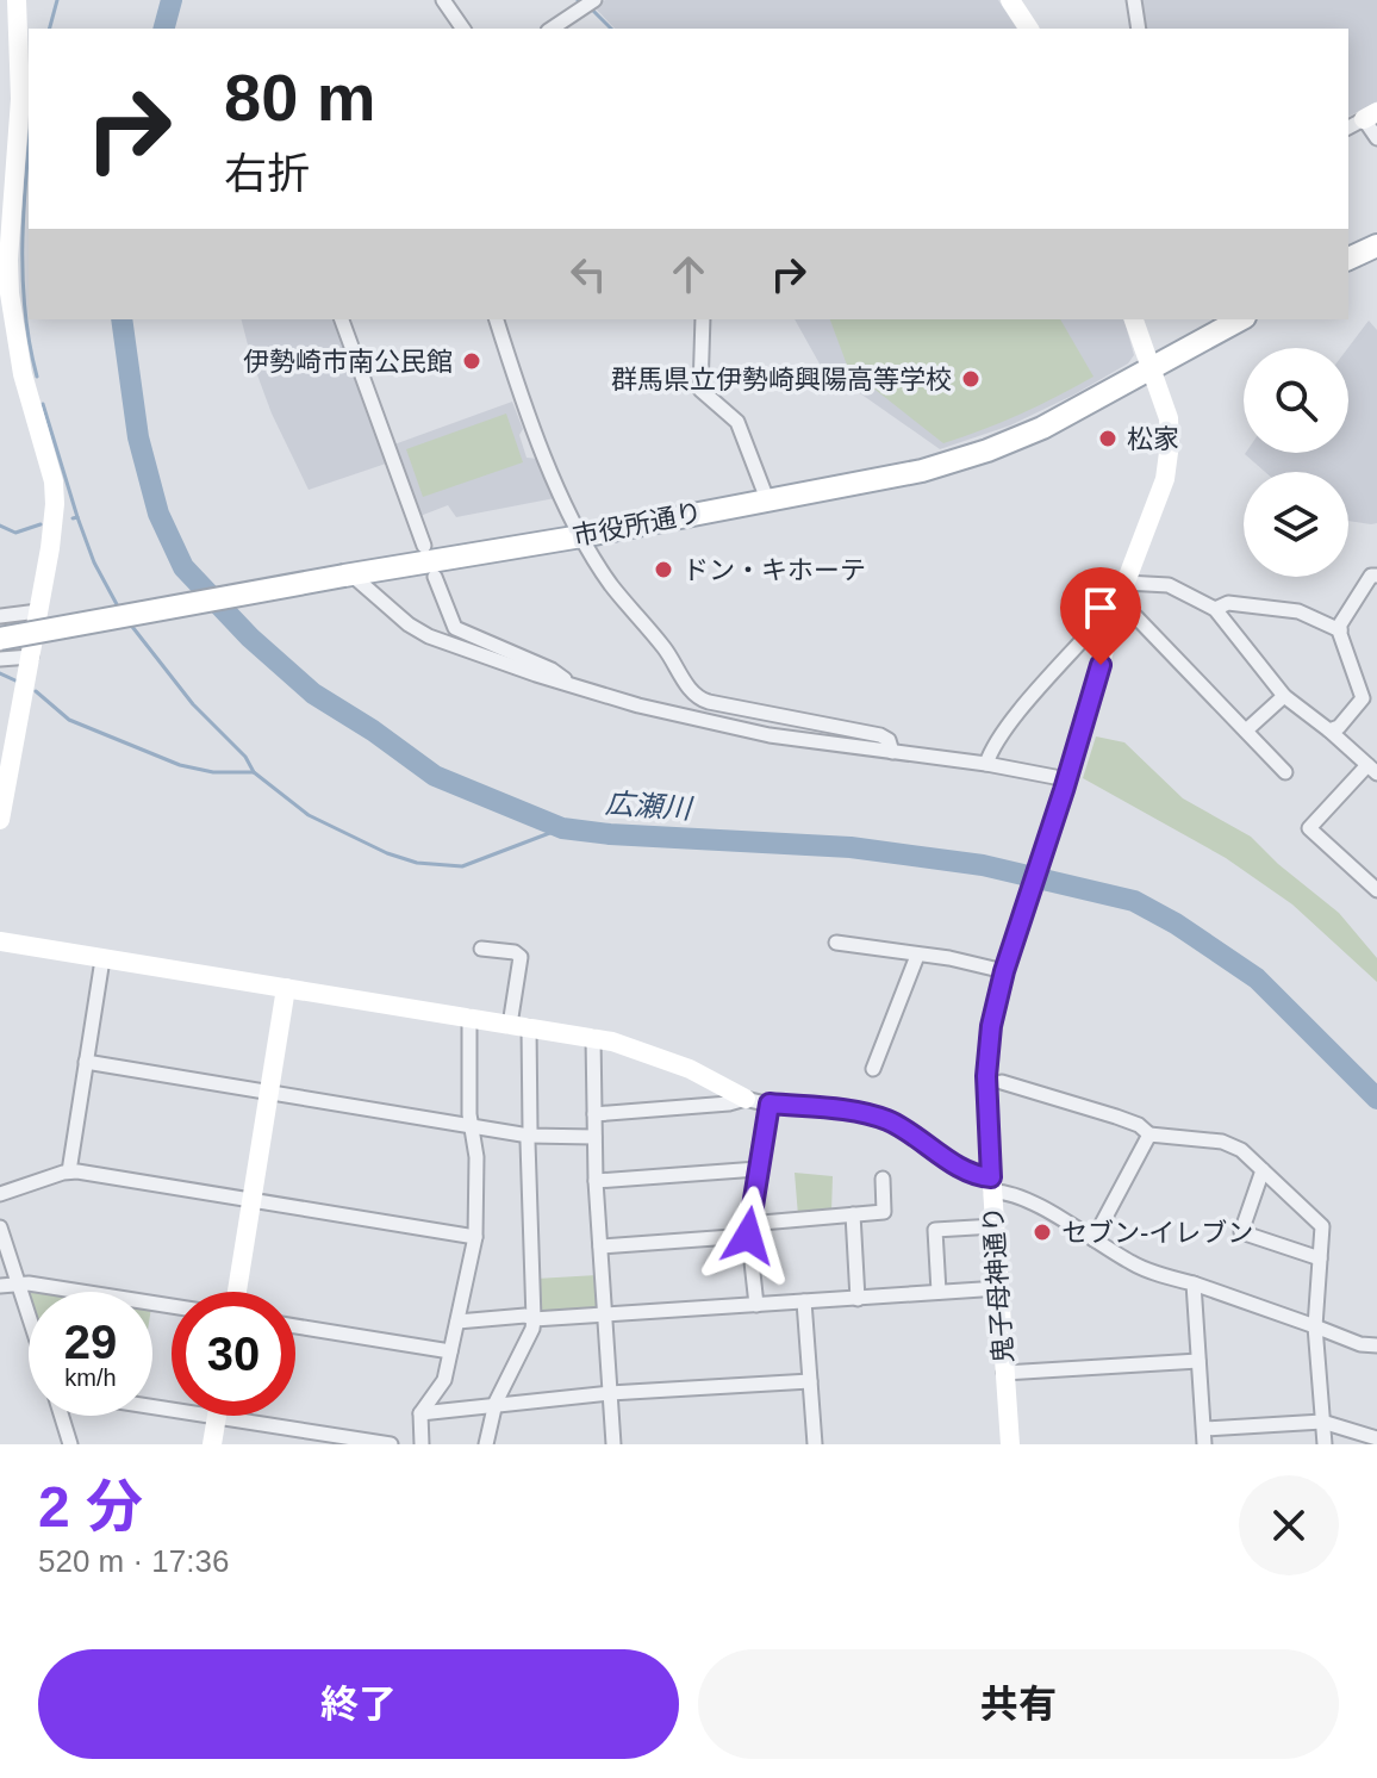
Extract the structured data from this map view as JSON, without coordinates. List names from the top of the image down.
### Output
{
  "streets": {
    "main road": ["市役所通り"],
    "street": ["鬼子母神通り"]
  },
  "water": ["広瀬川"],
  "places": [
    "伊勢崎市南公民館",
    "群馬県立伊勢崎興陽高等学校",
    "松家",
    "ドン・キホーテ",
    "セブン-イレブン"
  ],
  "page": {
    "turn": ["80 m", "右折"],
    "speed": "29 km/h",
    "limit": "30",
    "heading": ["2 分", "520 m · 17:36"],
    "buttons": ["終了", "共有"]
  }
}
